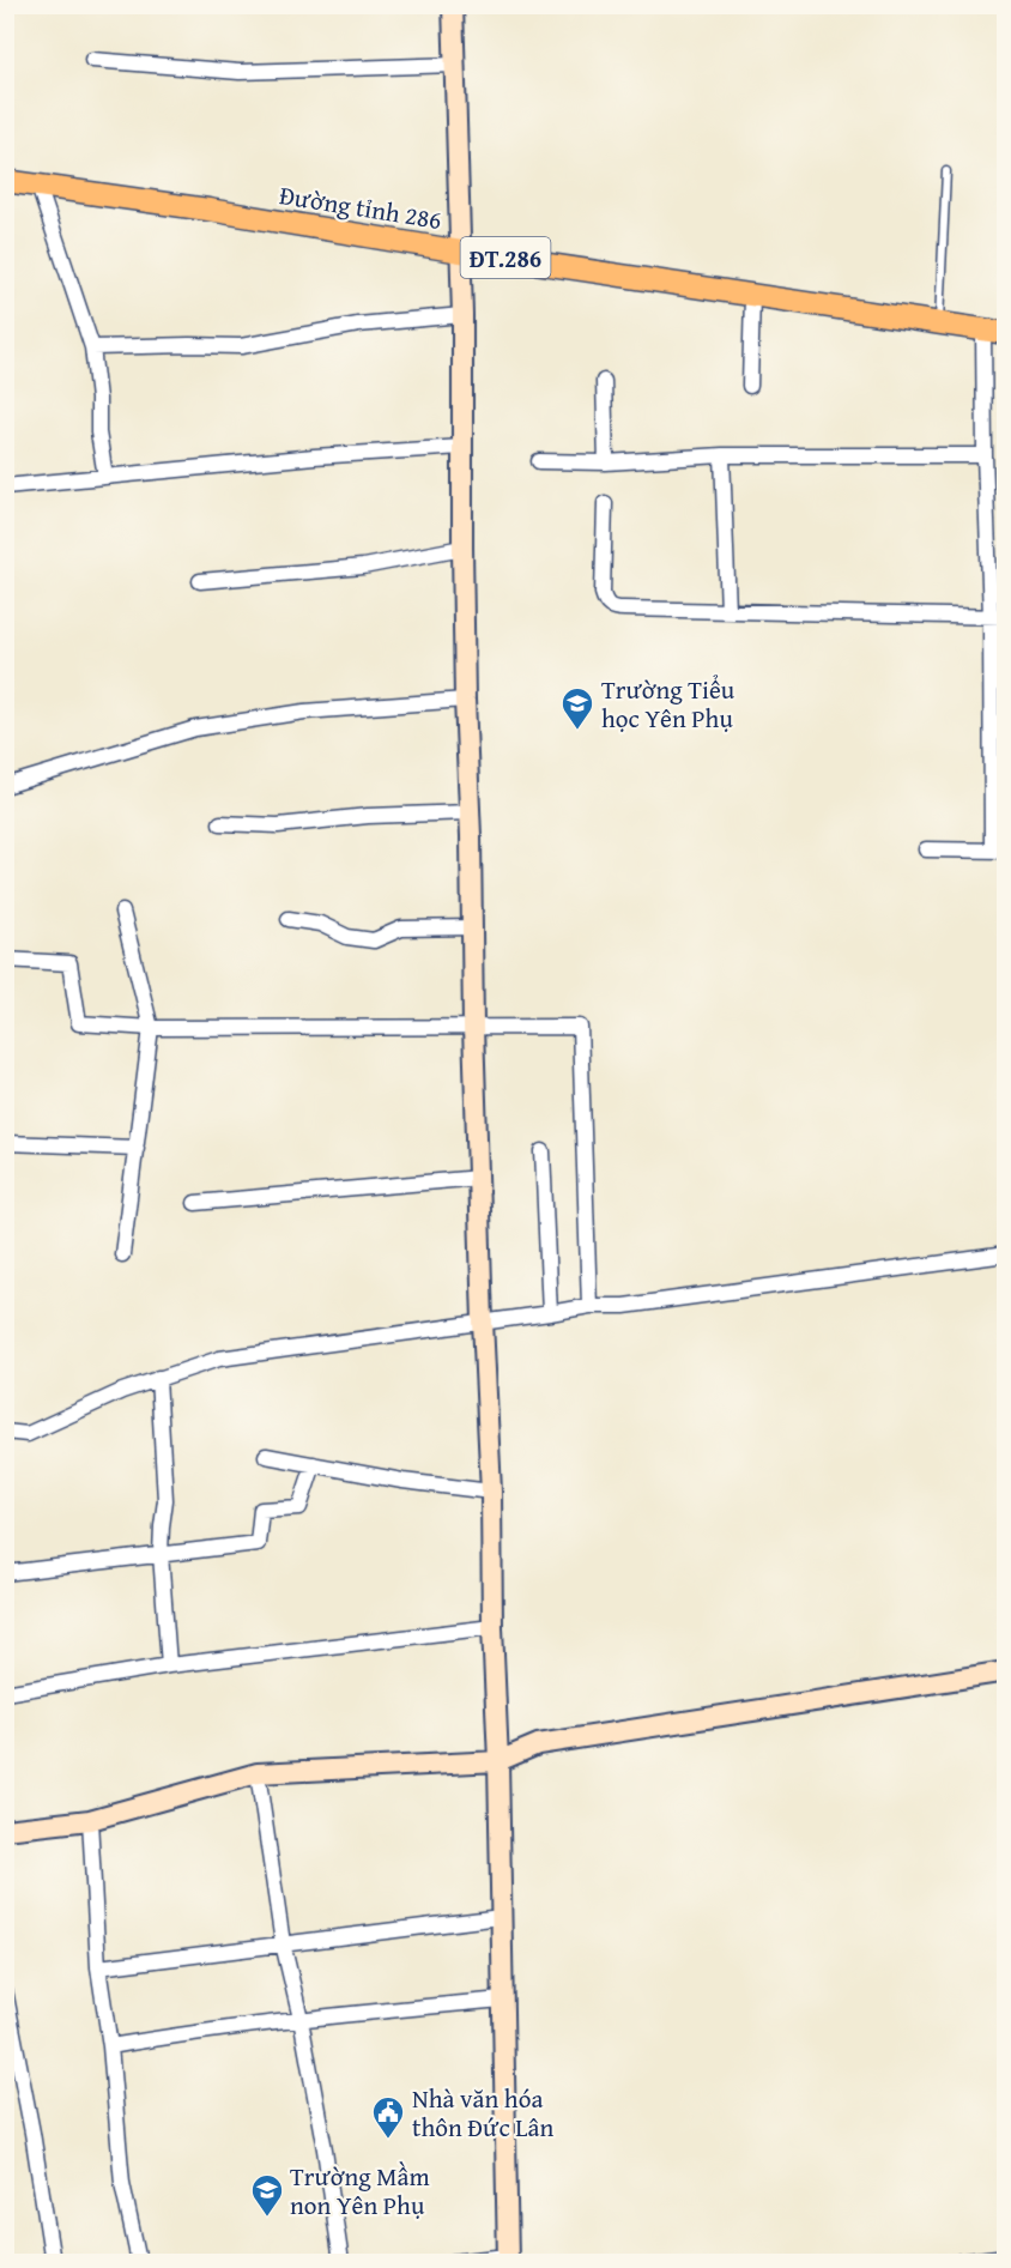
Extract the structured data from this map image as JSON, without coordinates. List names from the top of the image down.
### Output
{
  "streets": {
    "main road": ["Đường tỉnh 286", "ĐT.286"]
  },
  "places": {
    "school or university": ["Trường Tiểu học Yên Phụ", "Trường Mầm non Yên Phụ"],
    "public building": ["Nhà văn hóa thôn Đức Lân"]
  }
}
